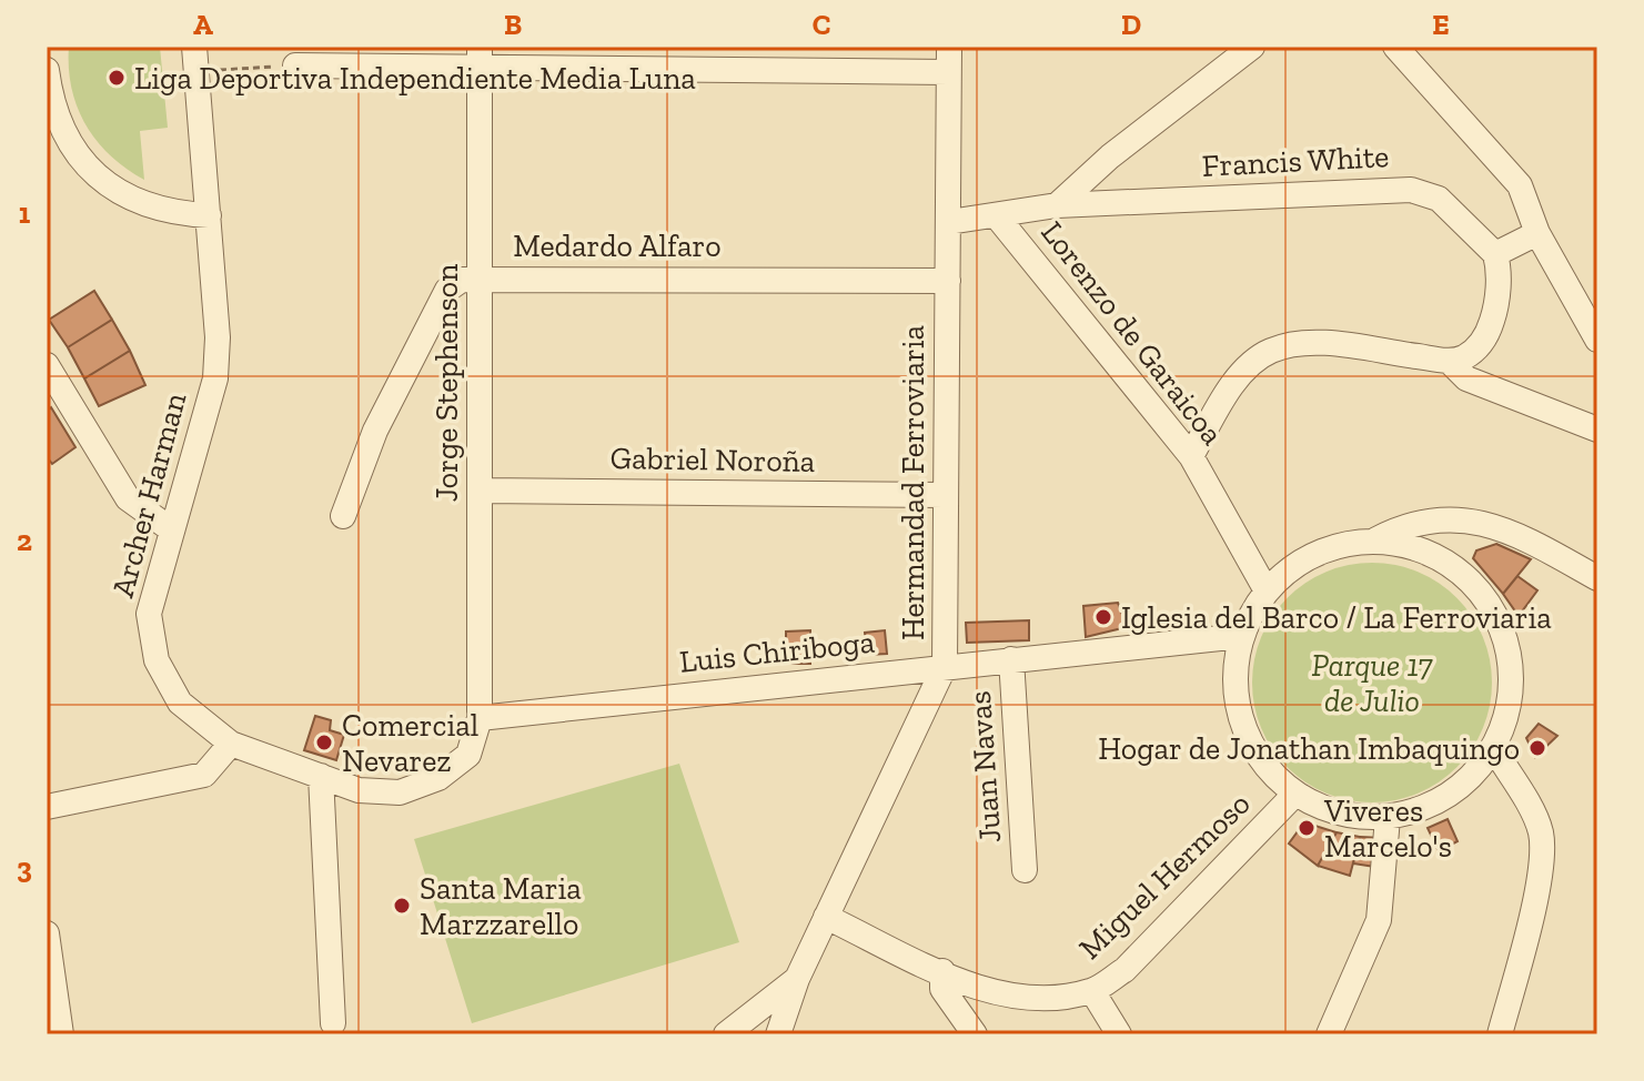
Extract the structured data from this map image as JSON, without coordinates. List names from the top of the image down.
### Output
{
  "streets": {
    "street": [
      "Francis White",
      "Medardo Alfaro",
      "Lorenzo de Garaicoa",
      "Jorge Stephenson",
      "Gabriel Noroña",
      "Hermandad Ferroviaria",
      "Archer Harman",
      "Luis Chiriboga",
      "Juan Navas",
      "Miguel Hermoso"
    ]
  },
  "crossings": [
    ["Francis White", "Lorenzo de Garaicoa"],
    ["Francis White", "Hermandad Ferroviaria"],
    ["Medardo Alfaro", "Jorge Stephenson"],
    ["Medardo Alfaro", "Hermandad Ferroviaria"],
    ["Lorenzo de Garaicoa", "Luis Chiriboga"],
    ["Lorenzo de Garaicoa", "Miguel Hermoso"],
    ["Jorge Stephenson", "Gabriel Noroña"],
    ["Jorge Stephenson", "Archer Harman"],
    ["Jorge Stephenson", "Luis Chiriboga"],
    ["Gabriel Noroña", "Hermandad Ferroviaria"],
    ["Hermandad Ferroviaria", "Luis Chiriboga"],
    ["Hermandad Ferroviaria", "Miguel Hermoso"],
    ["Archer Harman", "Luis Chiriboga"],
    ["Luis Chiriboga", "Juan Navas"],
    ["Luis Chiriboga", "Miguel Hermoso"]
  ],
  "parks": ["Parque 17 de Julio"],
  "places": [
    "Liga Deportiva Independiente Media Luna",
    "Iglesia del Barco / La Ferroviaria",
    "Comercial Nevarez",
    "Hogar de Jonathan Imbaquingo",
    "Viveres Marcelo's",
    "Santa Maria Marzzarello"
  ],
  "grid": {
    "columns": [
      "A",
      "B",
      "C",
      "D",
      "E"
    ],
    "rows": ["1", "2", "3"]
  }
}
